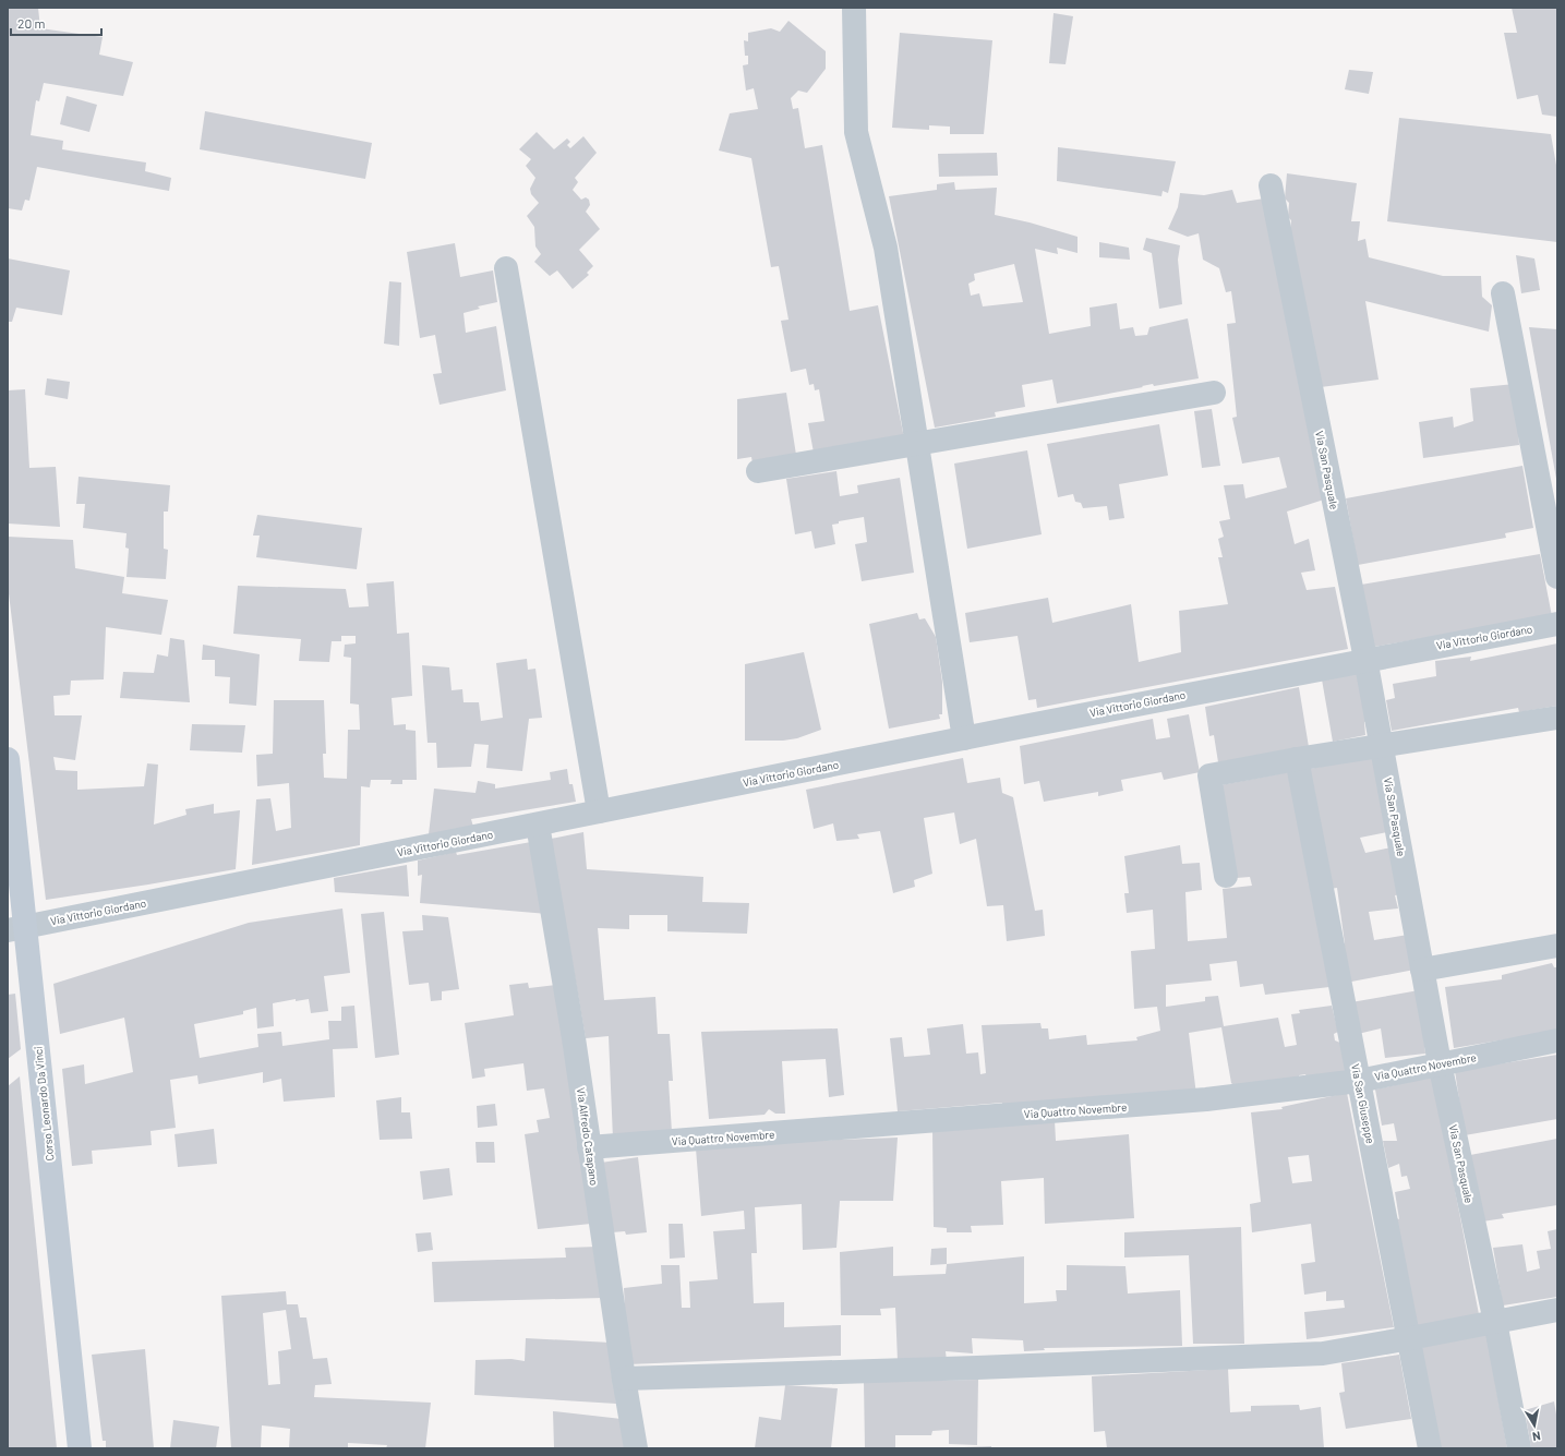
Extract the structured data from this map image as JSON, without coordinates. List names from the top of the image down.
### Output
{
  "streets": {
    "main road": ["Corso Leonardo Da Vinci"],
    "street": [
      "Via San Pasquale",
      "Via Vittorio Giordano",
      "Via Quattro Novembre",
      "Via San Giuseppe",
      "Via Alfredo Catapano"
    ]
  },
  "crossings": [
    ["Via San Pasquale", "Via Vittorio Giordano"],
    ["Via San Pasquale", "Via Quattro Novembre"],
    ["Via Vittorio Giordano", "Corso Leonardo Da Vinci"],
    ["Via Vittorio Giordano", "Via Alfredo Catapano"],
    ["Via Quattro Novembre", "Via San Giuseppe"],
    ["Via Quattro Novembre", "Via Alfredo Catapano"]
  ],
  "scale_bar": "20 m",
  "north": "bottom"
}
